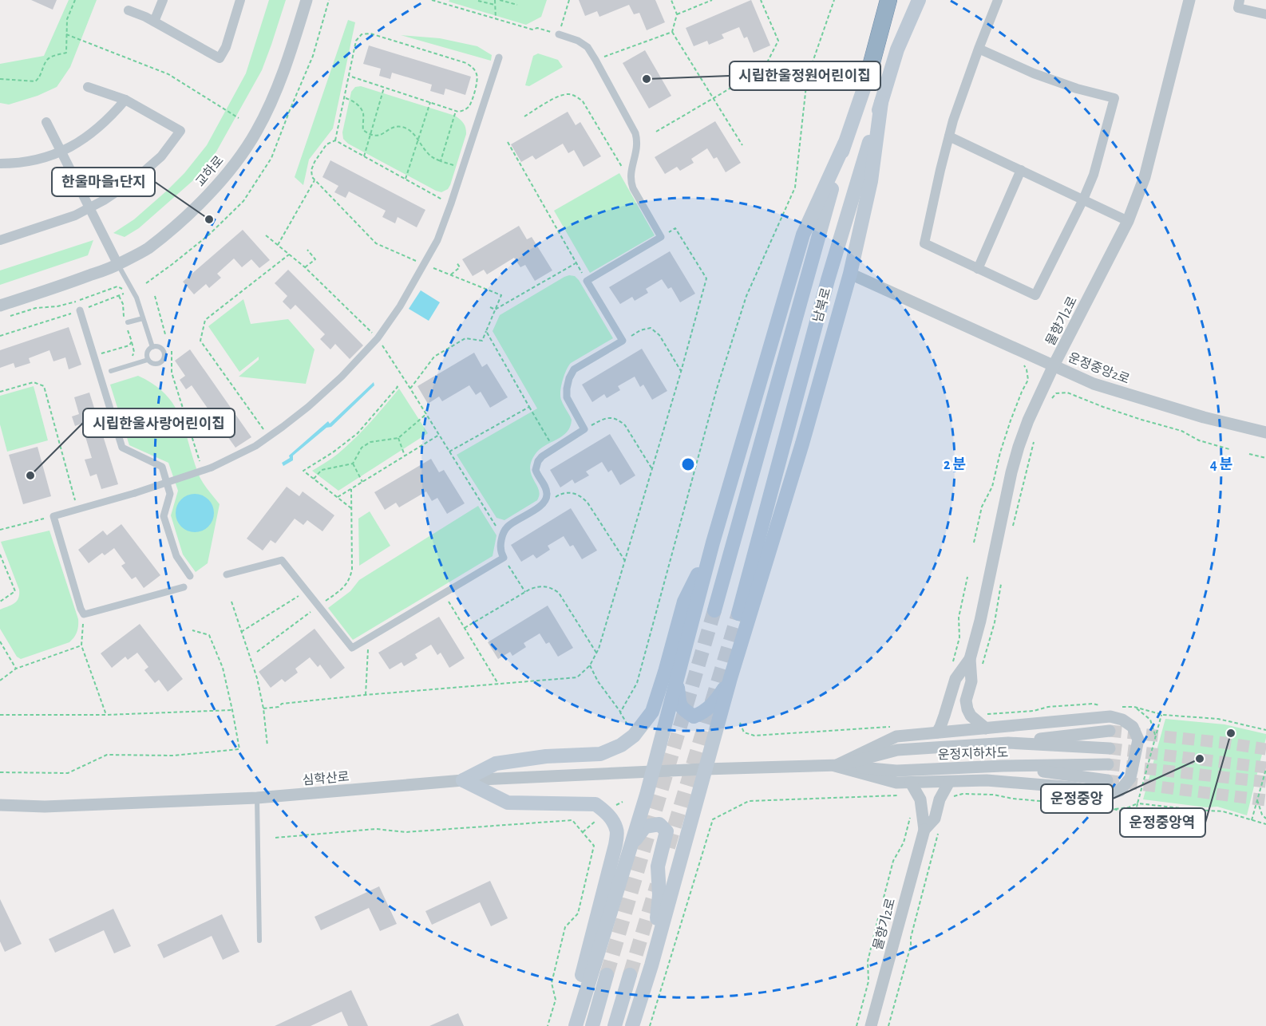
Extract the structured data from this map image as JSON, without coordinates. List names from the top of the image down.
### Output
{
  "streets": {
    "main road": ["남북로"],
    "street": [
      "교하로",
      "물향기2로",
      "운정중앙2로",
      "운정지하차도",
      "심학산로"
    ]
  },
  "crossings": [
    ["물향기2로", "운정중앙2로"],
    ["운정지하차도", "심학산로"]
  ],
  "places": [
    "시립한울정원어린이집",
    "한울마을1단지",
    "시립한울사랑어린이집",
    "운정중앙역",
    "운정중앙"
  ],
  "rings": ["2 분", "4 분"]
}
